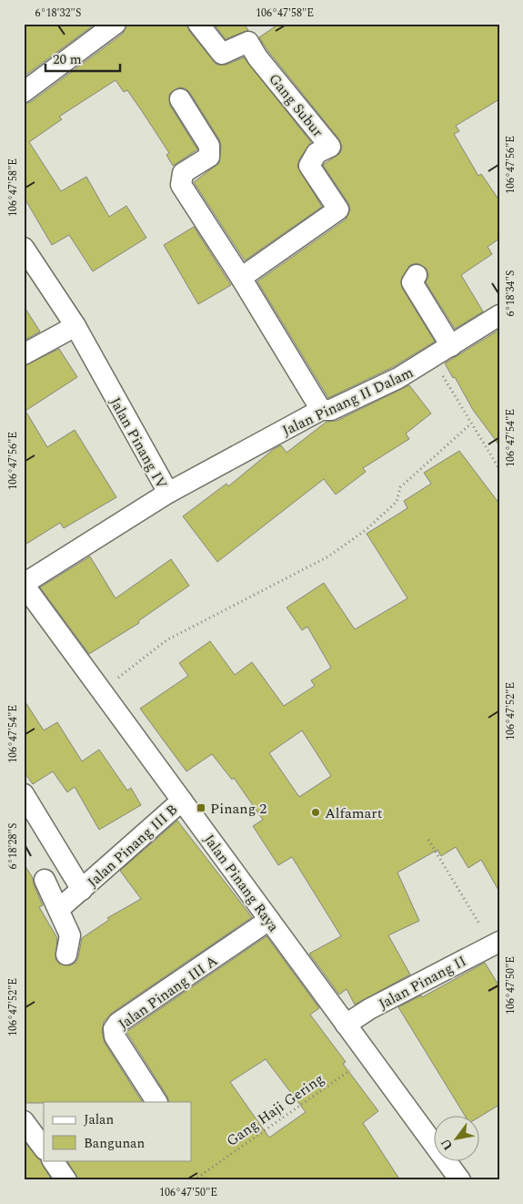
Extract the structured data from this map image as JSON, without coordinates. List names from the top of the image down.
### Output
{
  "streets": {
    "street": [
      "Gang Subur",
      "Jalan Pinang II Dalam",
      "Jalan Pinang IV",
      "Jalan Pinang III B",
      "Jalan Pinang Raya",
      "Jalan Pinang II",
      "Jalan Pinang III A"
    ],
    "path": ["Gang Haji Gering"]
  },
  "crossings": [
    ["Jalan Pinang II Dalam", "Jalan Pinang IV"],
    ["Jalan Pinang IV", "Jalan Pinang Raya"],
    ["Jalan Pinang III B", "Jalan Pinang Raya"],
    ["Jalan Pinang Raya", "Jalan Pinang II"],
    ["Jalan Pinang Raya", "Jalan Pinang III A"],
    ["Jalan Pinang Raya", "Gang Haji Gering"]
  ],
  "places": {
    "transit": ["Pinang 2"],
    "other": ["Alfamart"]
  },
  "legend": ["Jalan", "Bangunan"],
  "scale_bar": "20 m",
  "north": "bottom left",
  "coordinates": [
    "6°18'32\"S",
    "106°47'58\"E",
    "106°47'56\"E",
    "6°18'34\"S",
    "106°47'54\"E",
    "106°47'52\"E",
    "6°18'28\"S",
    "106°47'50\"E"
  ]
}
